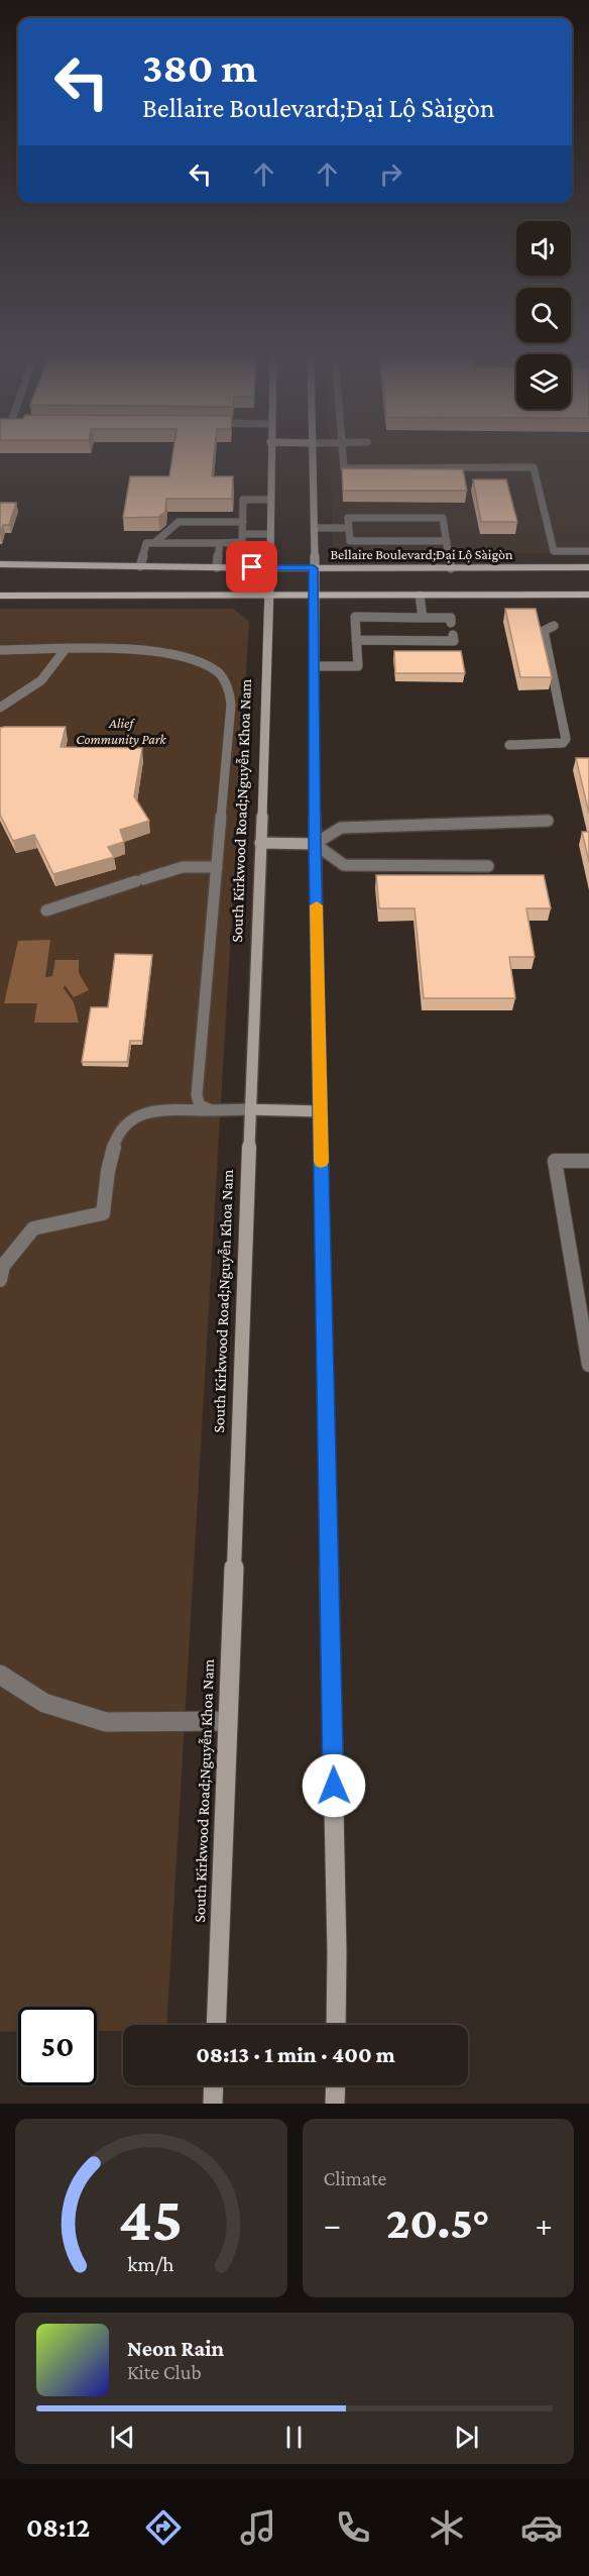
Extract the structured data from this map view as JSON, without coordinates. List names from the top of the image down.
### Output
{
  "streets": {
    "main road": ["Bellaire Boulevard;Đại Lộ Sàigòn", "South Kirkwood Road;Nguyễn Khoa Nam"]
  },
  "crossings": [
    ["Bellaire Boulevard;Đại Lộ Sàigòn", "South Kirkwood Road;Nguyễn Khoa Nam"]
  ],
  "parks": ["Alief Community Park"],
  "page": {
    "turn": ["380 m", "Bellaire Boulevard;Đại Lộ Sàigòn"],
    "limit": "50",
    "trip": "08:13 · 1 min · 400 m",
    "tile": "Climate",
    "heat": ["−", "20.5°", "+"],
    "song": ["Neon Rain", "Kite Club"],
    "tabs": "08:12",
    "gauge": ["45", "km/h"]
  }
}
